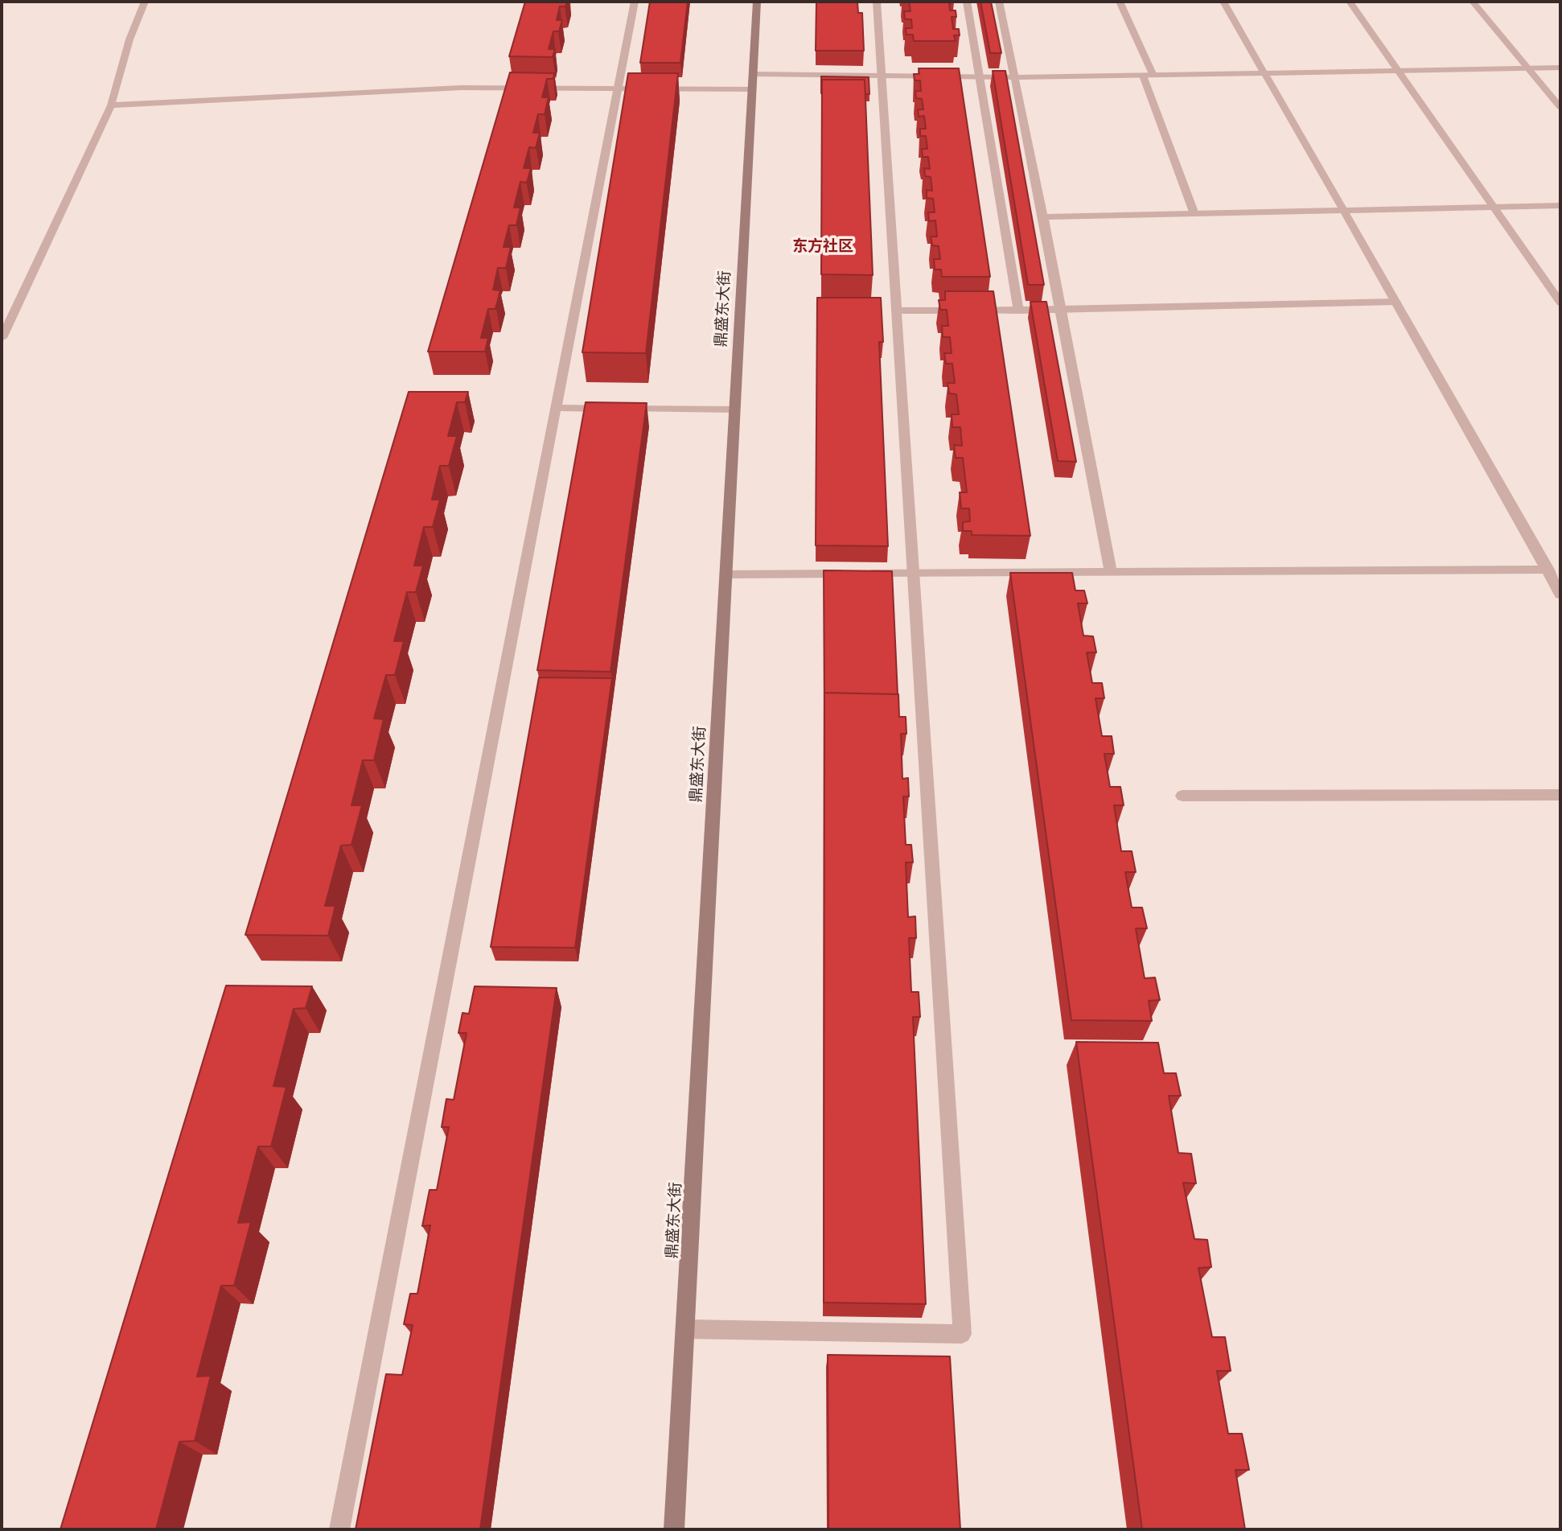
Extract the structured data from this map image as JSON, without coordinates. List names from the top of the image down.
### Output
{
  "streets": {
    "main road": ["鼎盛东大街"]
  },
  "districts": ["东方社区"]
}
